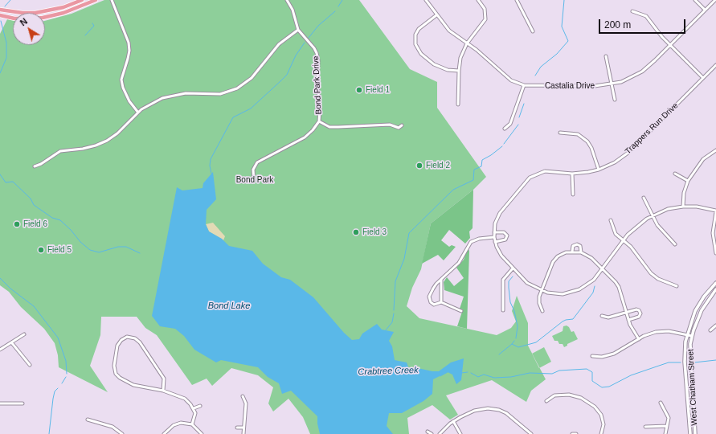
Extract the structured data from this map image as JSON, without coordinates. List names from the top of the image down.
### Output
{
  "streets": {
    "street": [
      "Bond Park Drive",
      "Castalia Drive",
      "Trappers Run Drive",
      "West Chatham Street"
    ]
  },
  "water": ["Bond Lake", "Crabtree Creek"],
  "parks": ["Bond Park"],
  "places": [
    "Field 1",
    "Field 2",
    "Field 6",
    "Field 3",
    "Field 5"
  ],
  "scale_bar": "200 m",
  "north": "top left"
}
